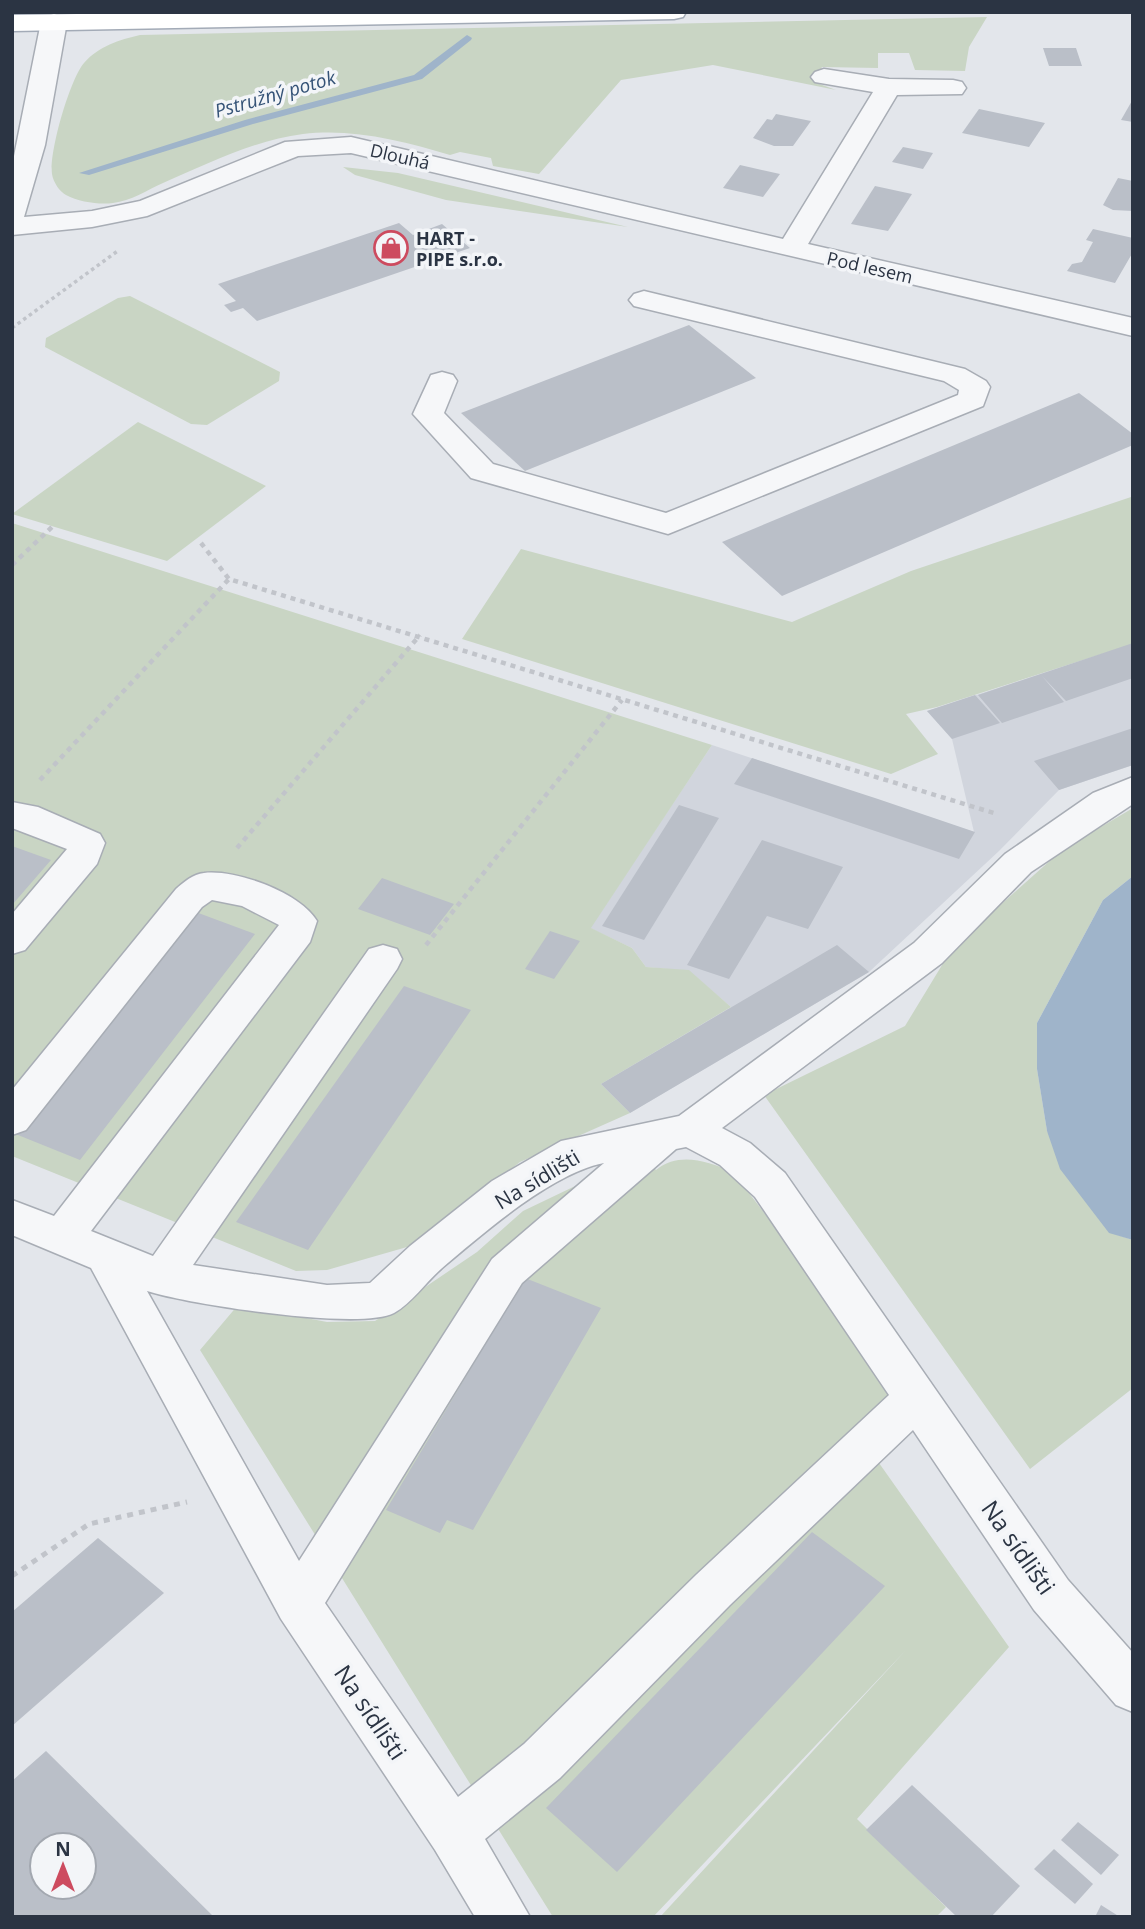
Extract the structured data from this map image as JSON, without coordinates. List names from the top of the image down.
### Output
{
  "streets": {
    "street": ["Dlouhá", "Pod lesem", "Na sídlišti"]
  },
  "crossings": [
    ["Dlouhá", "Pod lesem"]
  ],
  "water": ["Pstružný potok"],
  "places": {
    "shop": ["HART - PIPE s.r.o."]
  },
  "north": "top"
}
